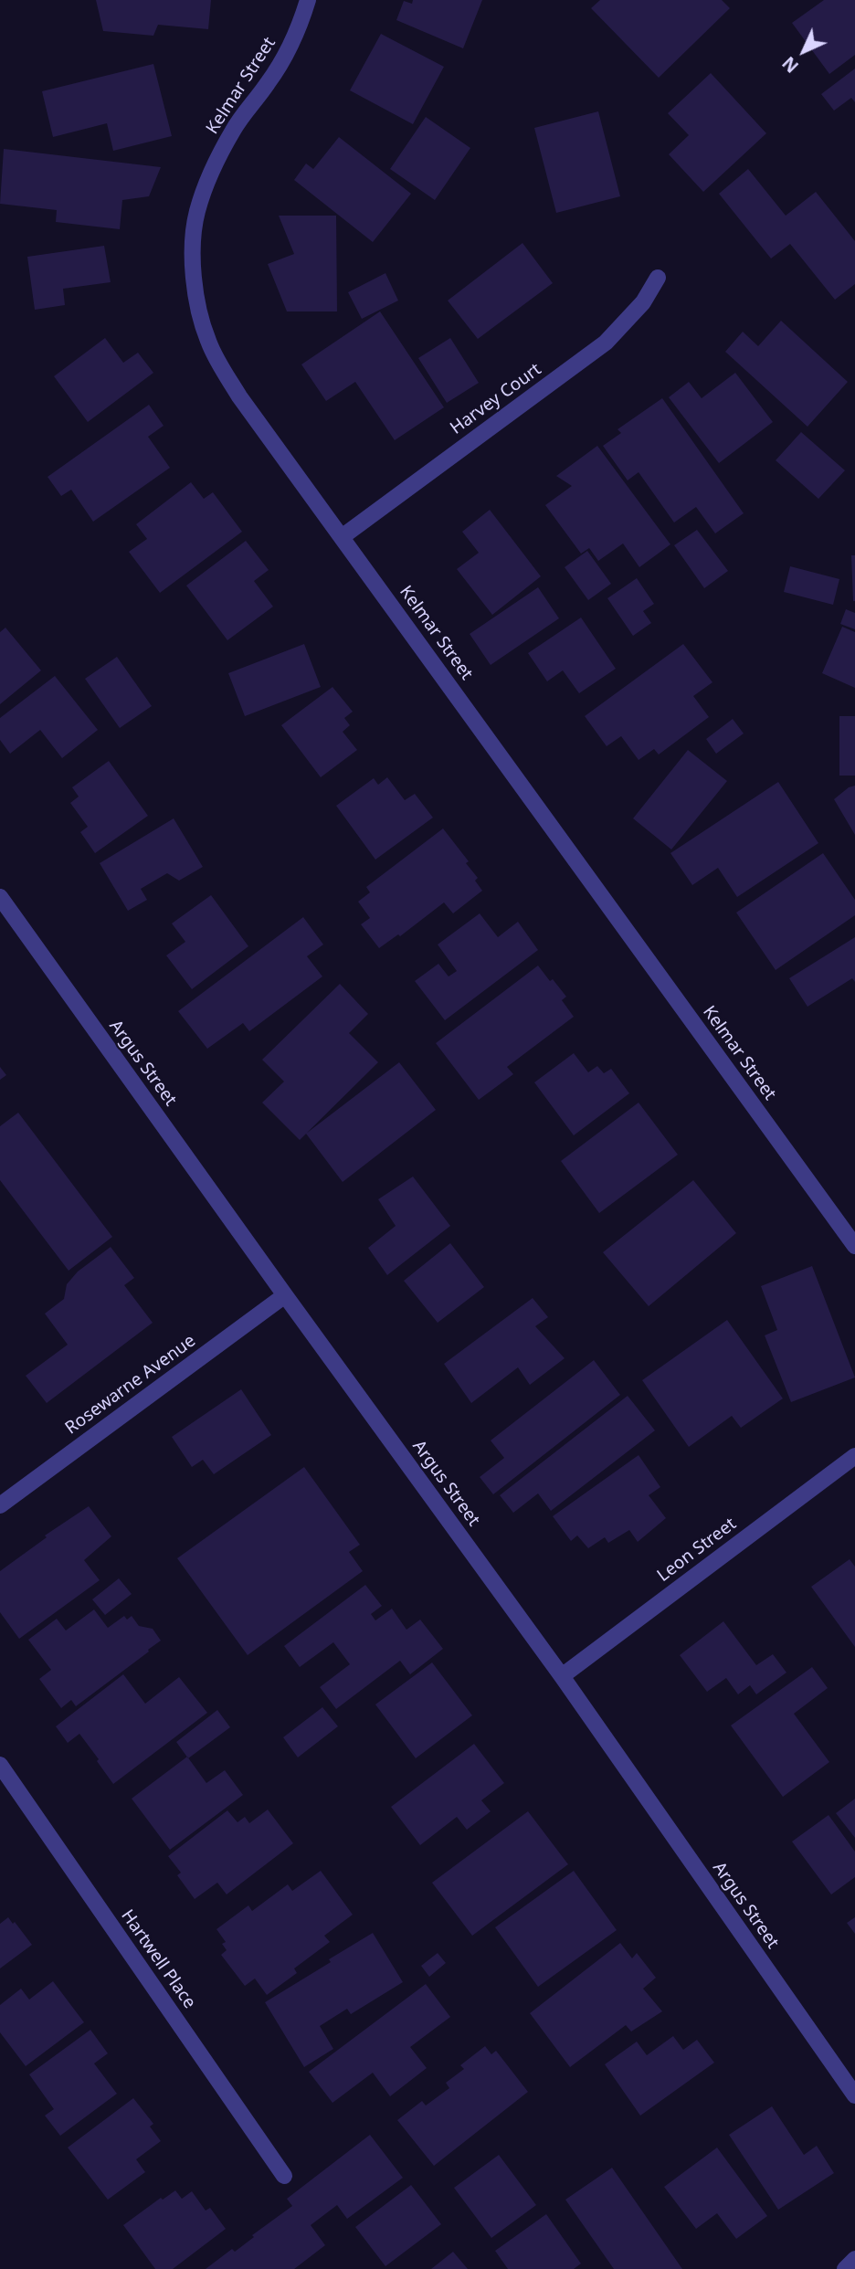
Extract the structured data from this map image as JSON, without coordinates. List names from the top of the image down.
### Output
{
  "streets": {
    "street": [
      "Kelmar Street",
      "Harvey Court",
      "Argus Street",
      "Rosewarne Avenue",
      "Leon Street",
      "Hartwell Place"
    ]
  },
  "crossings": [
    ["Kelmar Street", "Harvey Court"],
    ["Argus Street", "Rosewarne Avenue"],
    ["Argus Street", "Leon Street"]
  ],
  "north": "bottom left"
}
